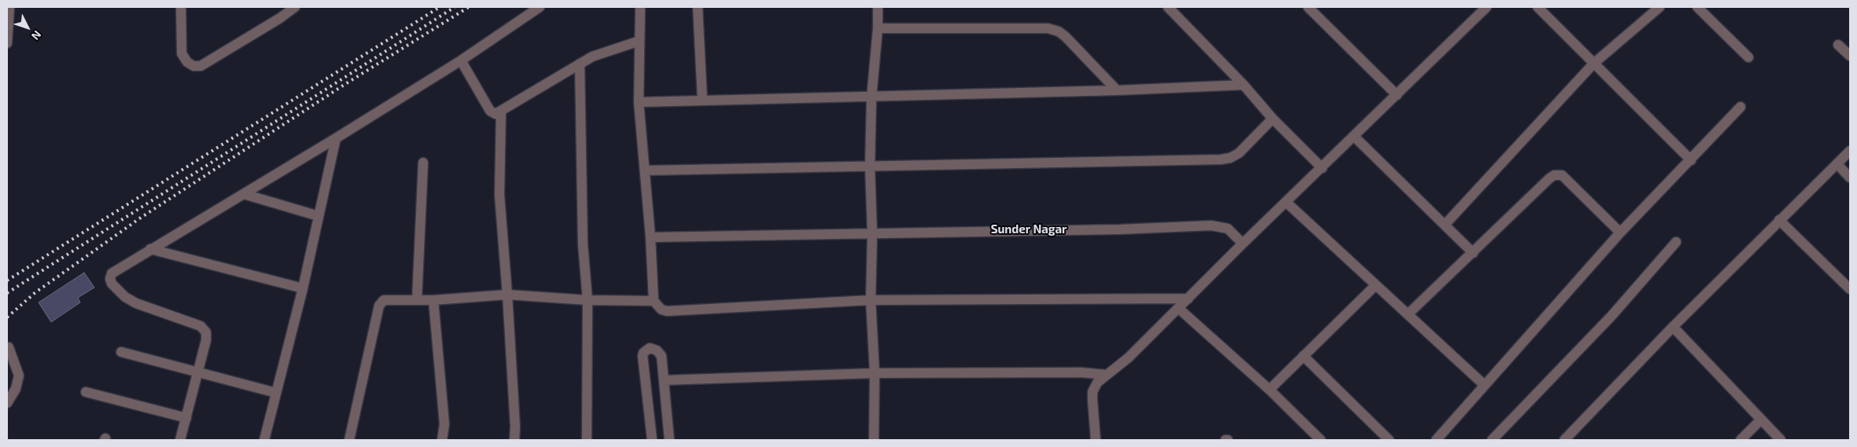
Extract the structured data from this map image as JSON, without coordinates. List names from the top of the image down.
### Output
{
  "districts": ["Sunder Nagar"],
  "north": "bottom right"
}
